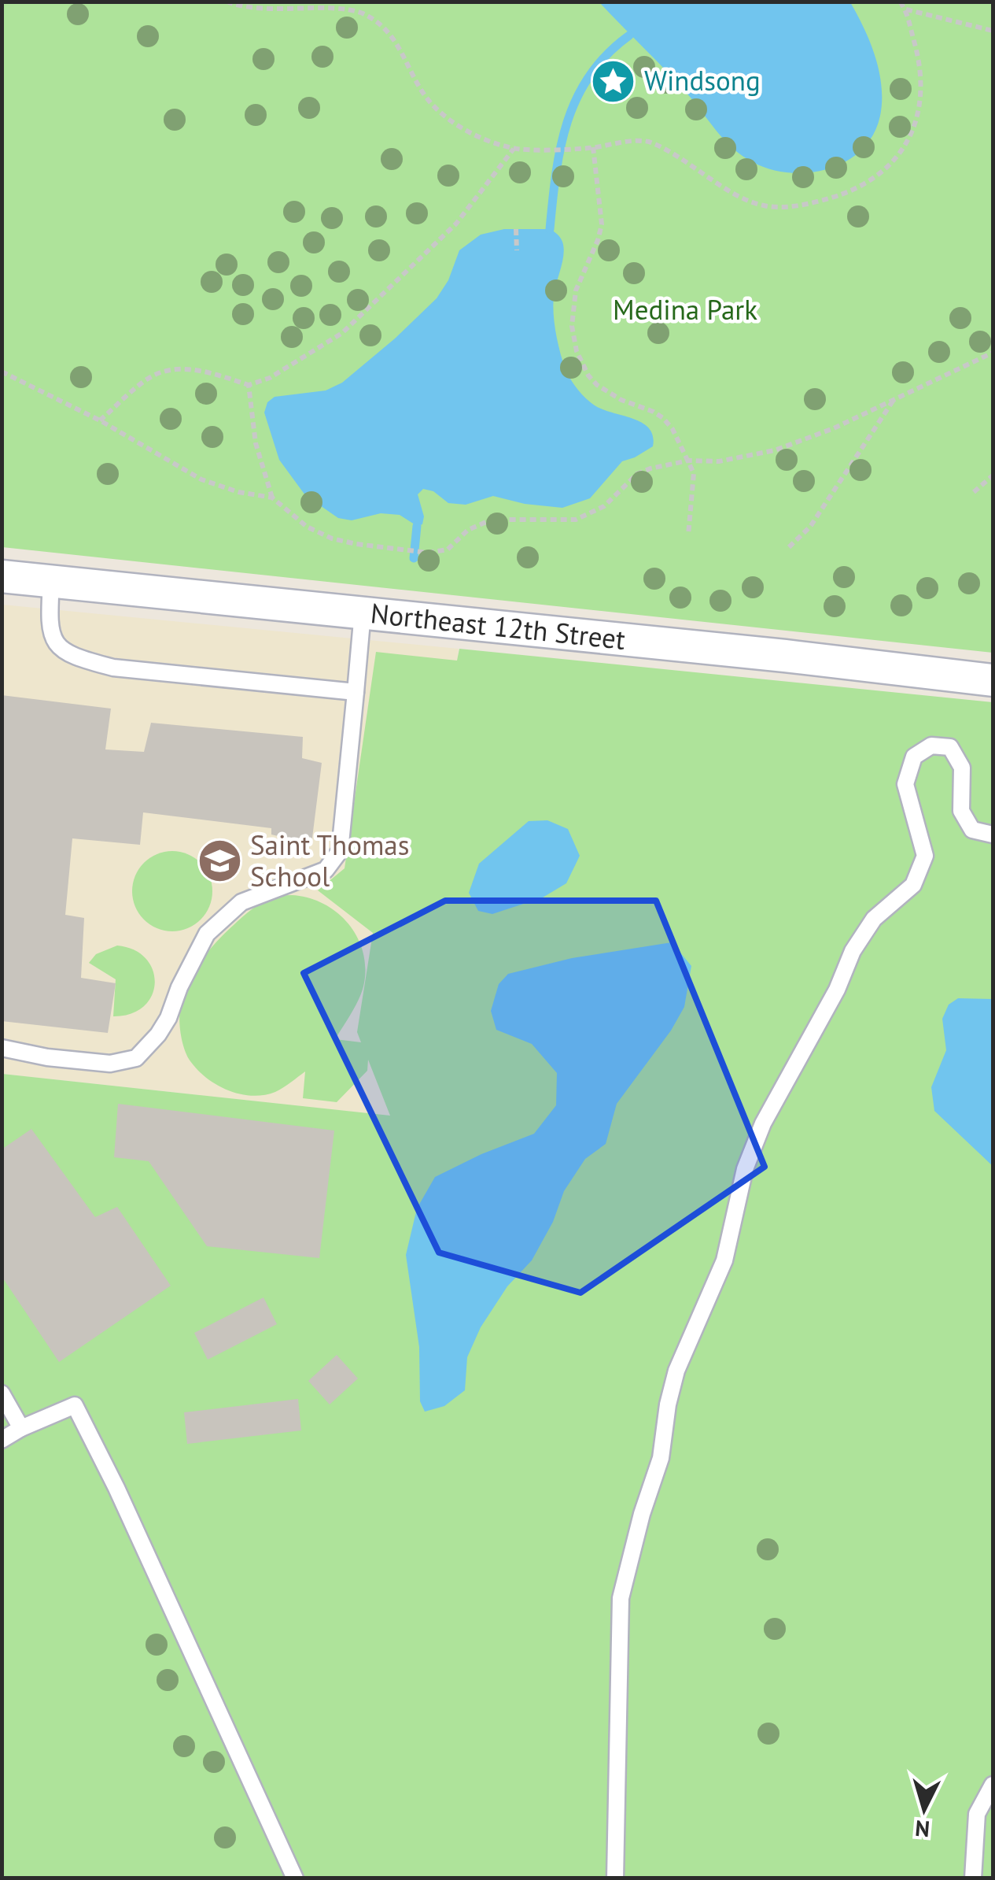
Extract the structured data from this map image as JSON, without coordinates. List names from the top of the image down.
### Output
{
  "streets": {
    "street": ["Northeast 12th Street"]
  },
  "parks": ["Medina Park"],
  "places": {
    "place": ["Windsong"],
    "school or university": ["Saint Thomas School"]
  },
  "north": "bottom"
}
